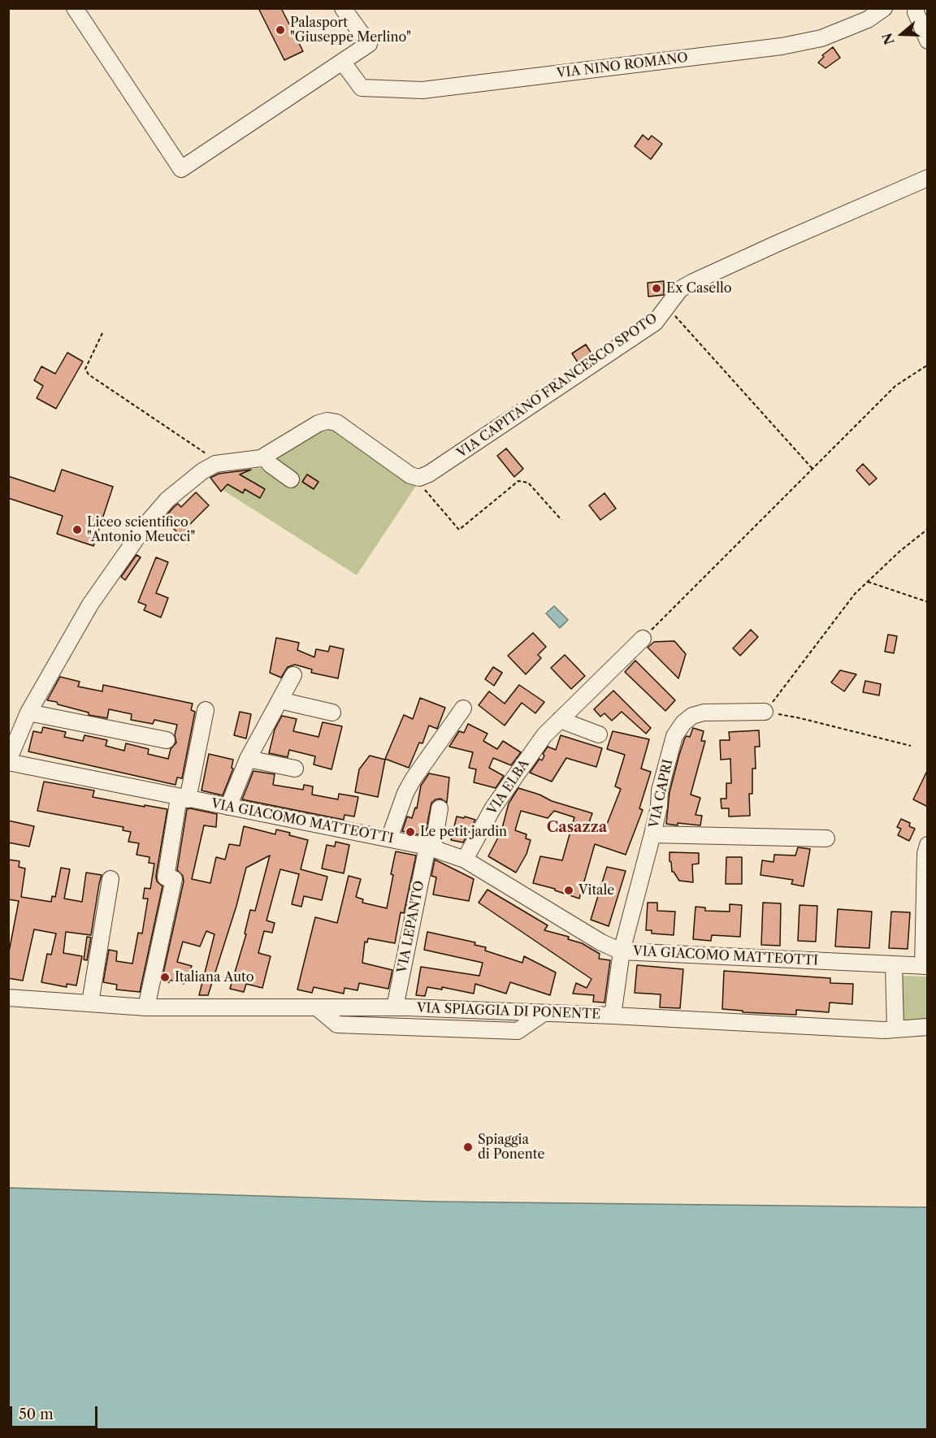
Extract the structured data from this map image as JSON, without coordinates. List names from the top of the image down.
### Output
{
  "streets": {
    "street": [
      "VIA NINO ROMANO",
      "VIA CAPITANO FRANCESCO SPOTO",
      "VIA ELBA",
      "VIA CAPRI",
      "VIA GIACOMO MATTEOTTI",
      "VIA LEPANTO",
      "VIA SPIAGGIA DI PONENTE"
    ]
  },
  "crossings": [
    ["VIA ELBA", "VIA GIACOMO MATTEOTTI"],
    ["VIA CAPRI", "VIA GIACOMO MATTEOTTI"],
    ["VIA CAPRI", "VIA SPIAGGIA DI PONENTE"],
    ["VIA GIACOMO MATTEOTTI", "VIA LEPANTO"],
    ["VIA LEPANTO", "VIA SPIAGGIA DI PONENTE"]
  ],
  "districts": ["Casazza"],
  "places": [
    "Palasport \"Giuseppe Merlino\"",
    "Ex Casello",
    "Liceo scientifico \"Antonio Meucci\"",
    "Le petit jardin",
    "Vitale",
    "Italiana Auto",
    "Spiaggia di Ponente"
  ],
  "scale_bar": "50 m",
  "north": "left"
}
